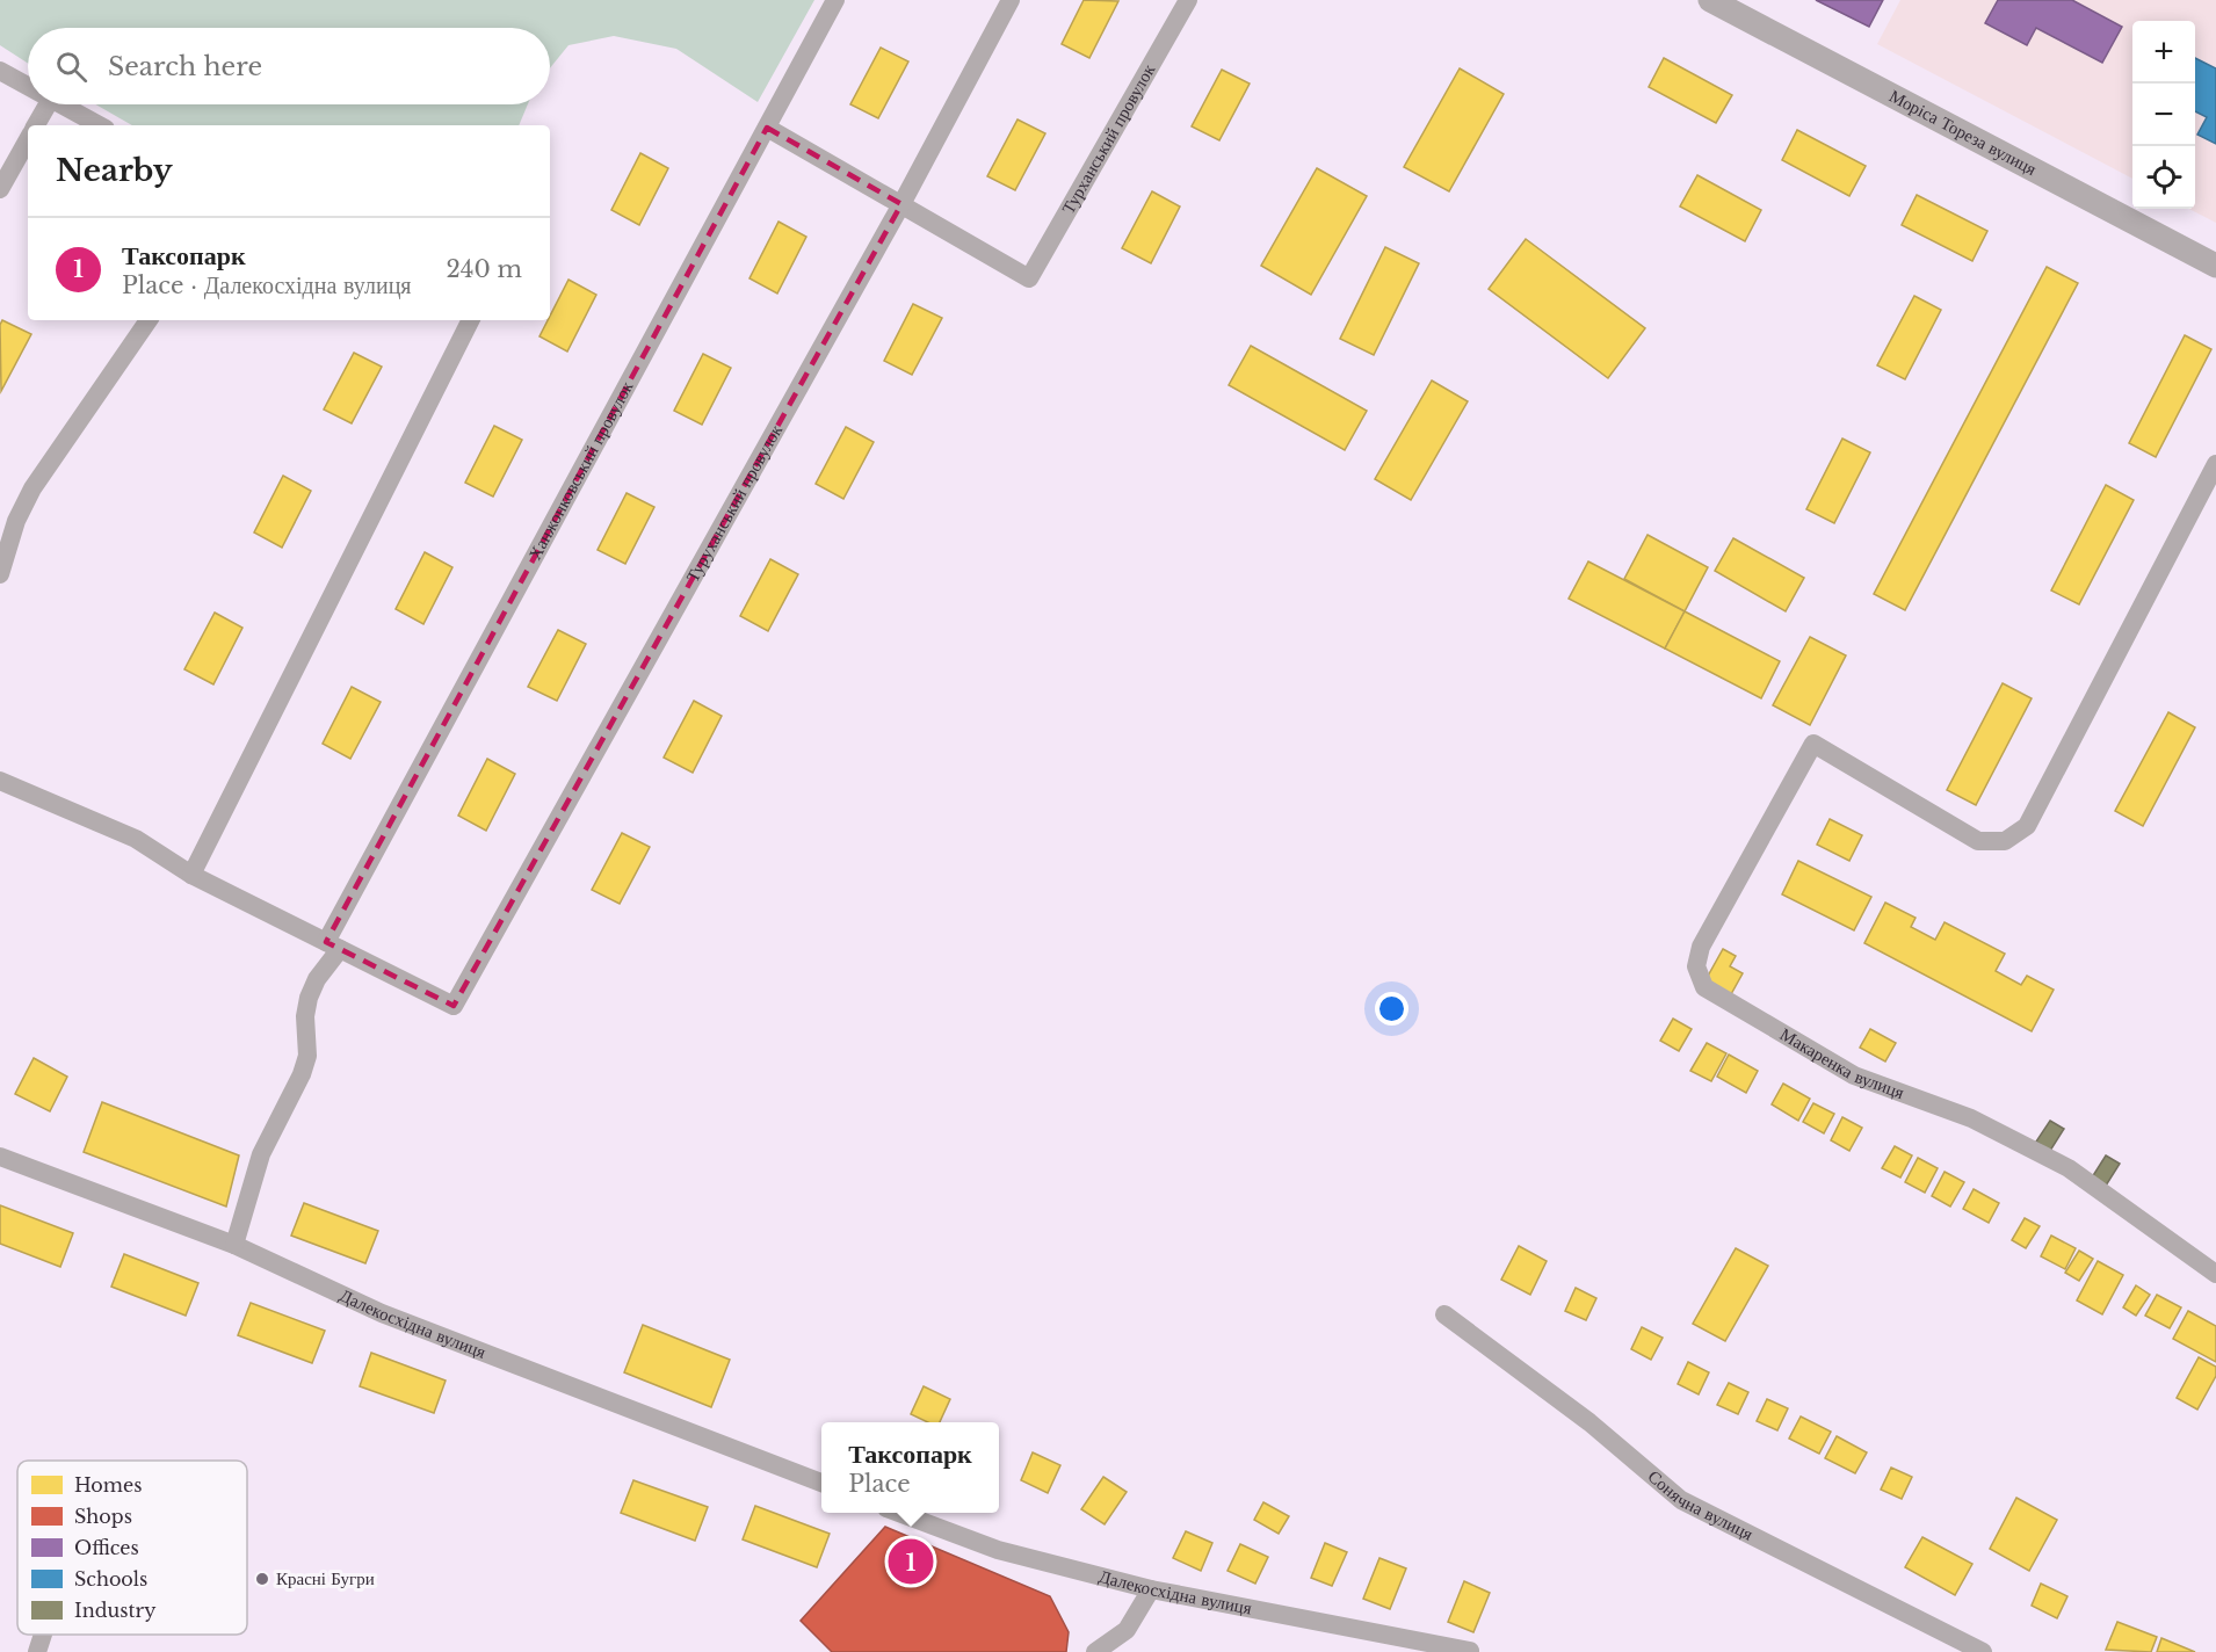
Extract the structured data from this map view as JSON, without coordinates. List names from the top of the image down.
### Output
{
  "streets": {
    "street": [
      "Моріса Тореза вулиця",
      "Турханський провулок",
      "Ханжонковський провулок",
      "Туруханський провулок",
      "Макаренка вулиця",
      "Далекосхідна вулиця",
      "Сонячна вулиця"
    ]
  },
  "crossings": [
    ["Турханський провулок", "Туруханський провулок"],
    ["Ханжонковський провулок", "Туруханський провулок"],
    ["Ханжонковський провулок", "Далекосхідна вулиця"]
  ],
  "places": ["Красні Бугри"],
  "legend": [
    "Homes",
    "Shops",
    "Offices",
    "Schools",
    "Industry"
  ],
  "page": {
    "map_buttons": ["+", "−"],
    "search": "Search here",
    "heading": "Nearby",
    "list": [
      {
        "mark": "1",
        "name": "Таксопарк",
        "note": "Place · Далекосхідна вулиця",
        "value": "240 m"
      }
    ],
    "popup": ["Таксопарк", "Place"],
    "pins": "1"
  }
}
